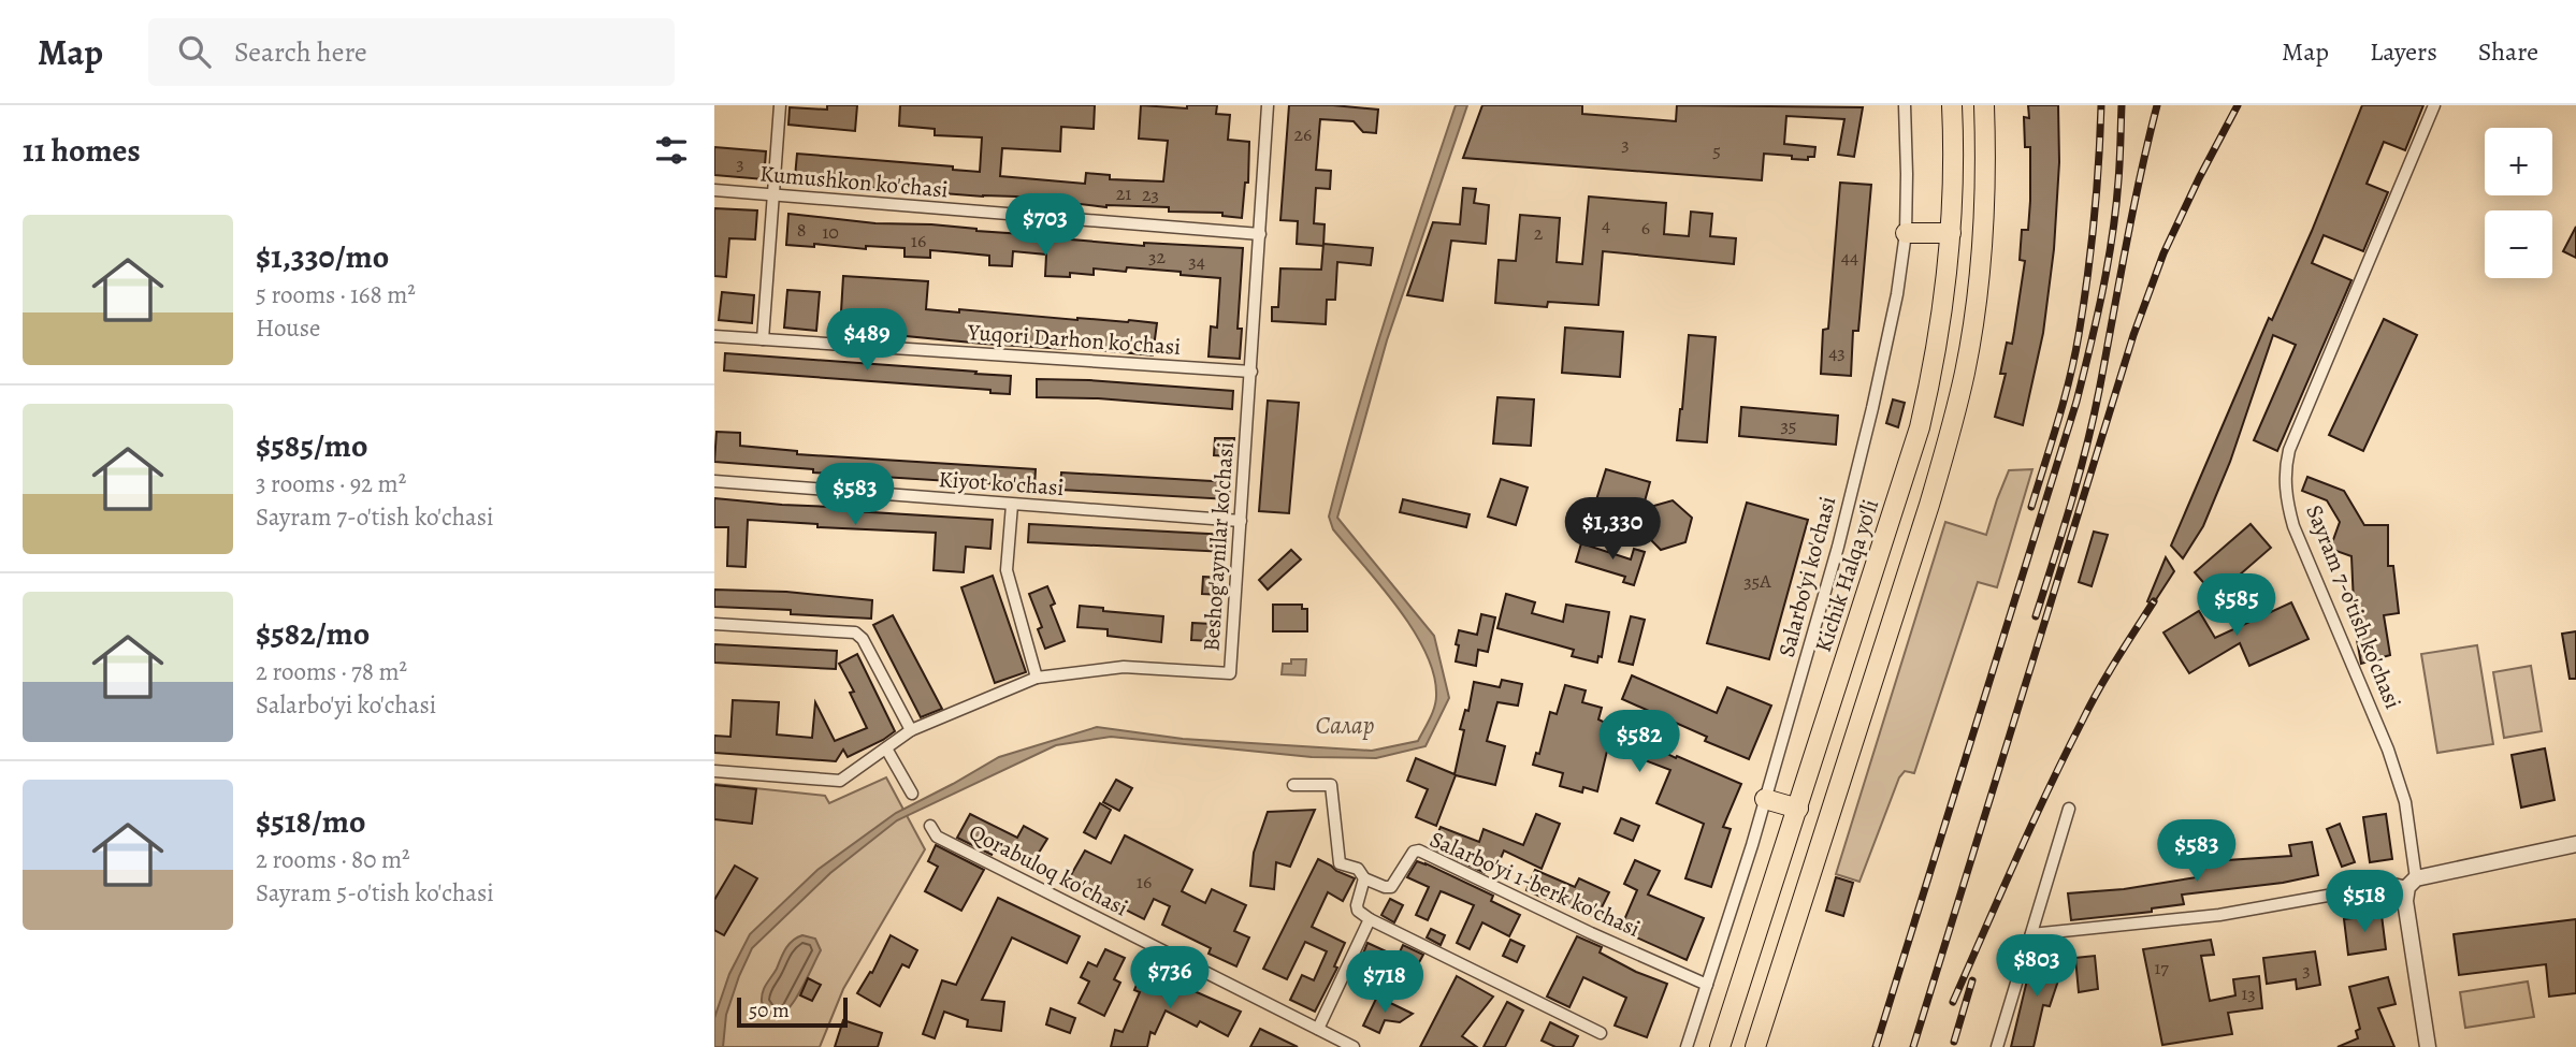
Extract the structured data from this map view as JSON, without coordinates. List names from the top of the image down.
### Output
{
  "streets": {
    "highway": ["Kichik Halqa yo'li"],
    "street": [
      "Kumushkon ko'chasi",
      "Yuqori Darhon ko'chasi",
      "Kiyot ko'chasi",
      "Beshog'aynilar ko'chasi",
      "Salarbo'yi ko'chasi",
      "Sayram 7-o'tish ko'chasi",
      "Qorabuloq ko'chasi",
      "Salarbo'yi 1-berk ko'chasi"
    ]
  },
  "crossings": [
    ["Kumushkon ko'chasi", "Beshog'aynilar ko'chasi"],
    ["Yuqori Darhon ko'chasi", "Beshog'aynilar ko'chasi"],
    ["Kiyot ko'chasi", "Beshog'aynilar ko'chasi"],
    ["Salarbo'yi ko'chasi", "Salarbo'yi 1-berk ko'chasi"]
  ],
  "water": ["Салар"],
  "house_numbers": [
    "26",
    "3",
    "5",
    "3",
    "21",
    "23",
    "4",
    "6",
    "8",
    "10",
    "2",
    "16",
    "32",
    "44",
    "34",
    "43",
    "35",
    "35A",
    "16",
    "17",
    "3",
    "13"
  ],
  "scale_bar": "50 m",
  "page": {
    "header": "Map",
    "search": "Search here",
    "nav": ["Map", "Layers", "Share"],
    "heading": "11 homes",
    "map_buttons": ["+", "−"],
    "price": [
      "$703",
      "$489",
      "$583",
      "$1,330",
      "$585",
      "$582",
      "$583",
      "$518",
      "$803",
      "$736",
      "$718"
    ],
    "list": [
      {
        "name": "$1,330/mo",
        "note": "5 rooms · 168 m² · House"
      },
      {
        "name": "$585/mo",
        "note": "3 rooms · 92 m² · Sayram 7-o'tish ko'chasi"
      },
      {
        "name": "$582/mo",
        "note": "2 rooms · 78 m² · Salarbo'yi ko'chasi"
      },
      {
        "name": "$518/mo",
        "note": "2 rooms · 80 m² · Sayram 5-o'tish ko'chasi"
      }
    ],
    "scale": "50 m"
  }
}
